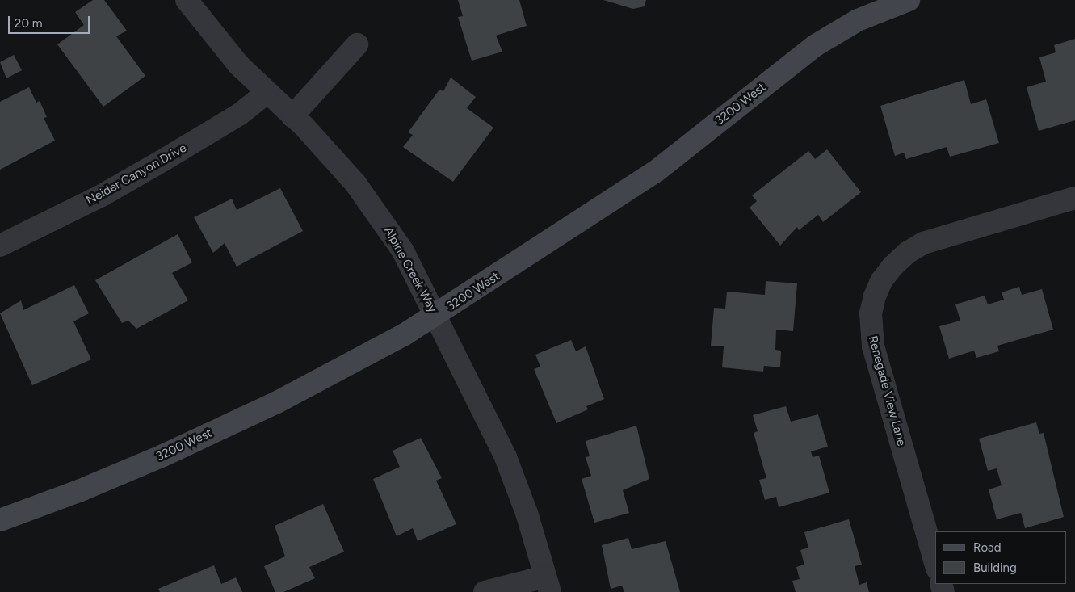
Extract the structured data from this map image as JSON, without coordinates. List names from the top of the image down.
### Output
{
  "streets": {
    "street": [
      "3200 West",
      "Neider Canyon Drive",
      "Alpine Creek Way",
      "Renegade View Lane"
    ]
  },
  "crossings": [
    ["3200 West", "Alpine Creek Way"],
    ["Neider Canyon Drive", "Alpine Creek Way"]
  ],
  "legend": ["Road", "Building"],
  "scale_bar": "20 m"
}
